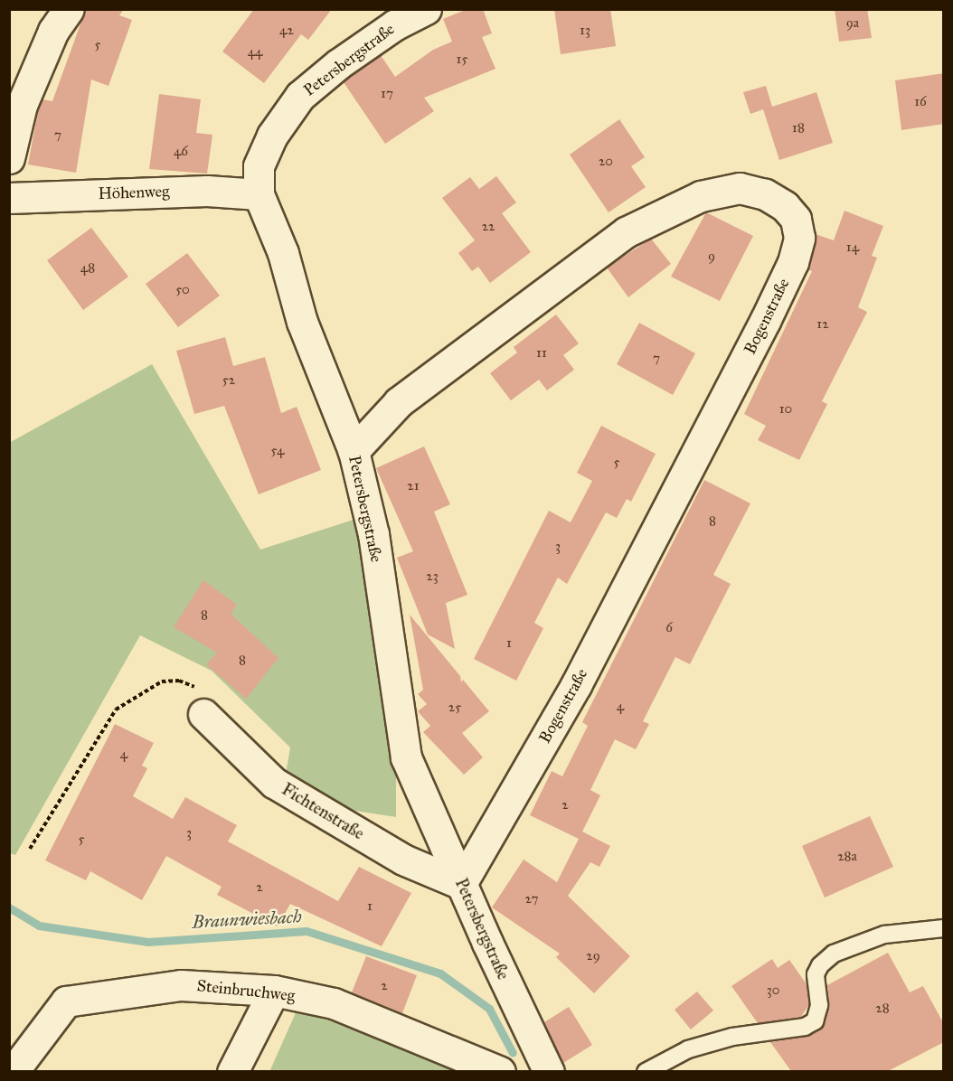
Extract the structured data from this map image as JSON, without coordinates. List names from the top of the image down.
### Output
{
  "streets": {
    "street": [
      "Petersbergstraße",
      "Höhenweg",
      "Bogenstraße",
      "Fichtenstraße",
      "Steinbruchweg"
    ]
  },
  "crossings": [
    ["Petersbergstraße", "Höhenweg"],
    ["Petersbergstraße", "Bogenstraße"],
    ["Petersbergstraße", "Fichtenstraße"],
    ["Bogenstraße", "Fichtenstraße"]
  ],
  "water": ["Braunwiesbach"],
  "house_numbers": [
    "9a",
    "42",
    "13",
    "5",
    "44",
    "15",
    "17",
    "16",
    "18",
    "7",
    "46",
    "20",
    "22",
    "14",
    "9",
    "48",
    "50",
    "12",
    "11",
    "7",
    "52",
    "10",
    "54",
    "5",
    "21",
    "8",
    "3",
    "23",
    "8",
    "6",
    "1",
    "8",
    "4",
    "25",
    "4",
    "2",
    "3",
    "5",
    "28a",
    "2",
    "27",
    "1",
    "29",
    "2",
    "30",
    "28"
  ]
}
